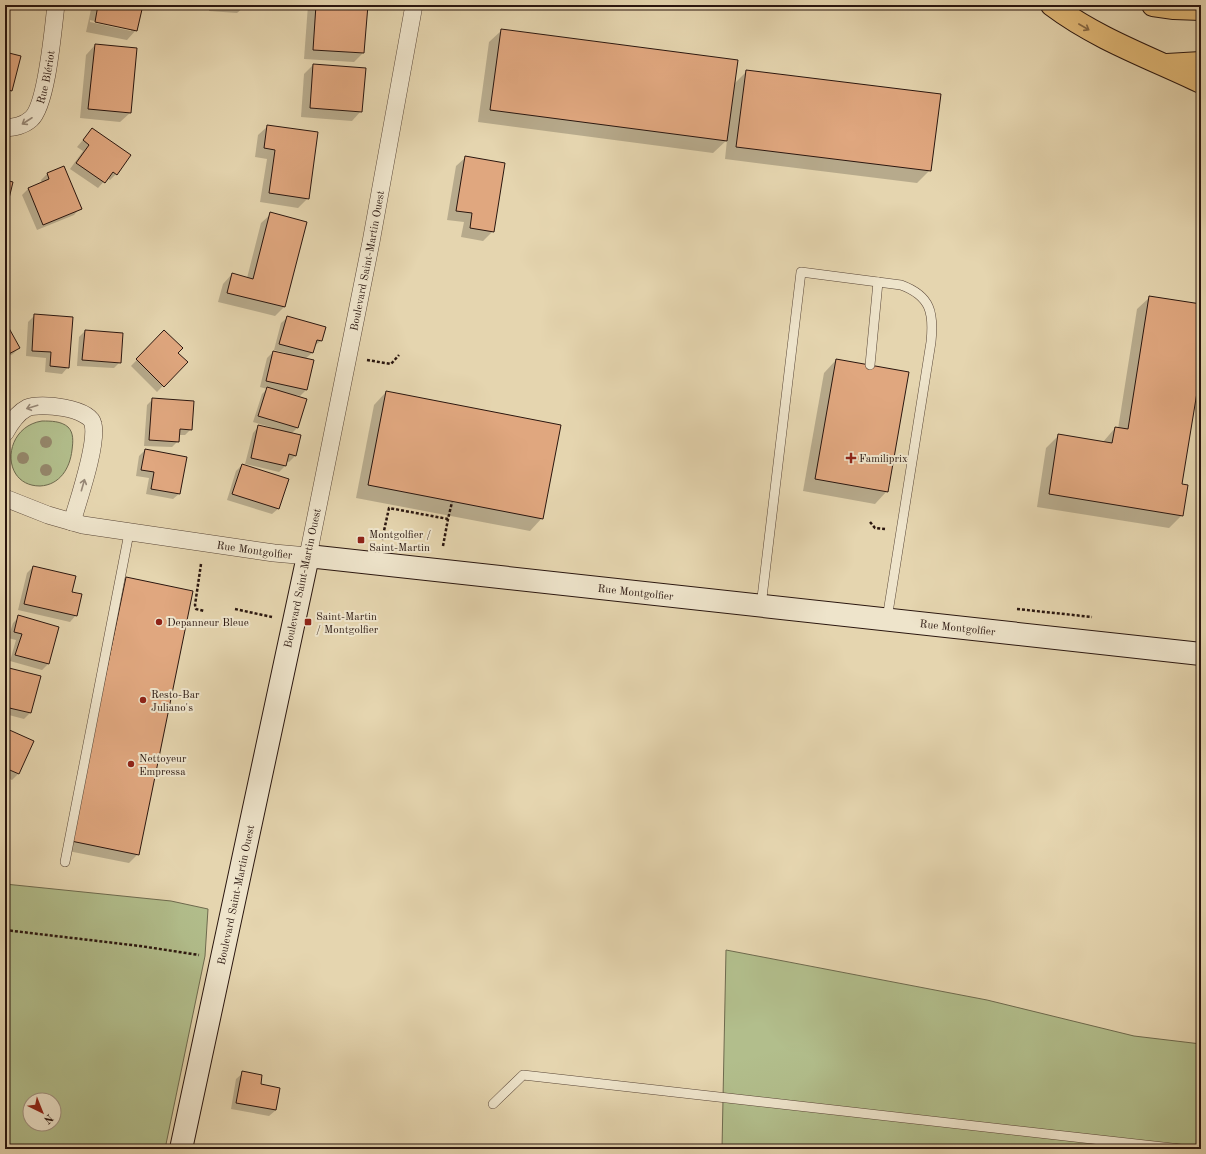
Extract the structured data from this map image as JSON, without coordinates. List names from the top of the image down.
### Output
{
  "streets": {
    "main road": ["Boulevard Saint-Martin Ouest", "Rue Montgolfier"],
    "street": ["Rue Blériot"]
  },
  "crossings": [
    ["Boulevard Saint-Martin Ouest", "Rue Montgolfier"]
  ],
  "one_way": ["Rue Blériot"],
  "places": {
    "health": ["Familiprix"],
    "transit": ["Montgolfier / Saint-Martin", "Saint-Martin / Montgolfier"],
    "other": ["Depanneur Bleue", "Resto-Bar Juliano's", "Nettoyeur Empressa"]
  },
  "north": "bottom right"
}
